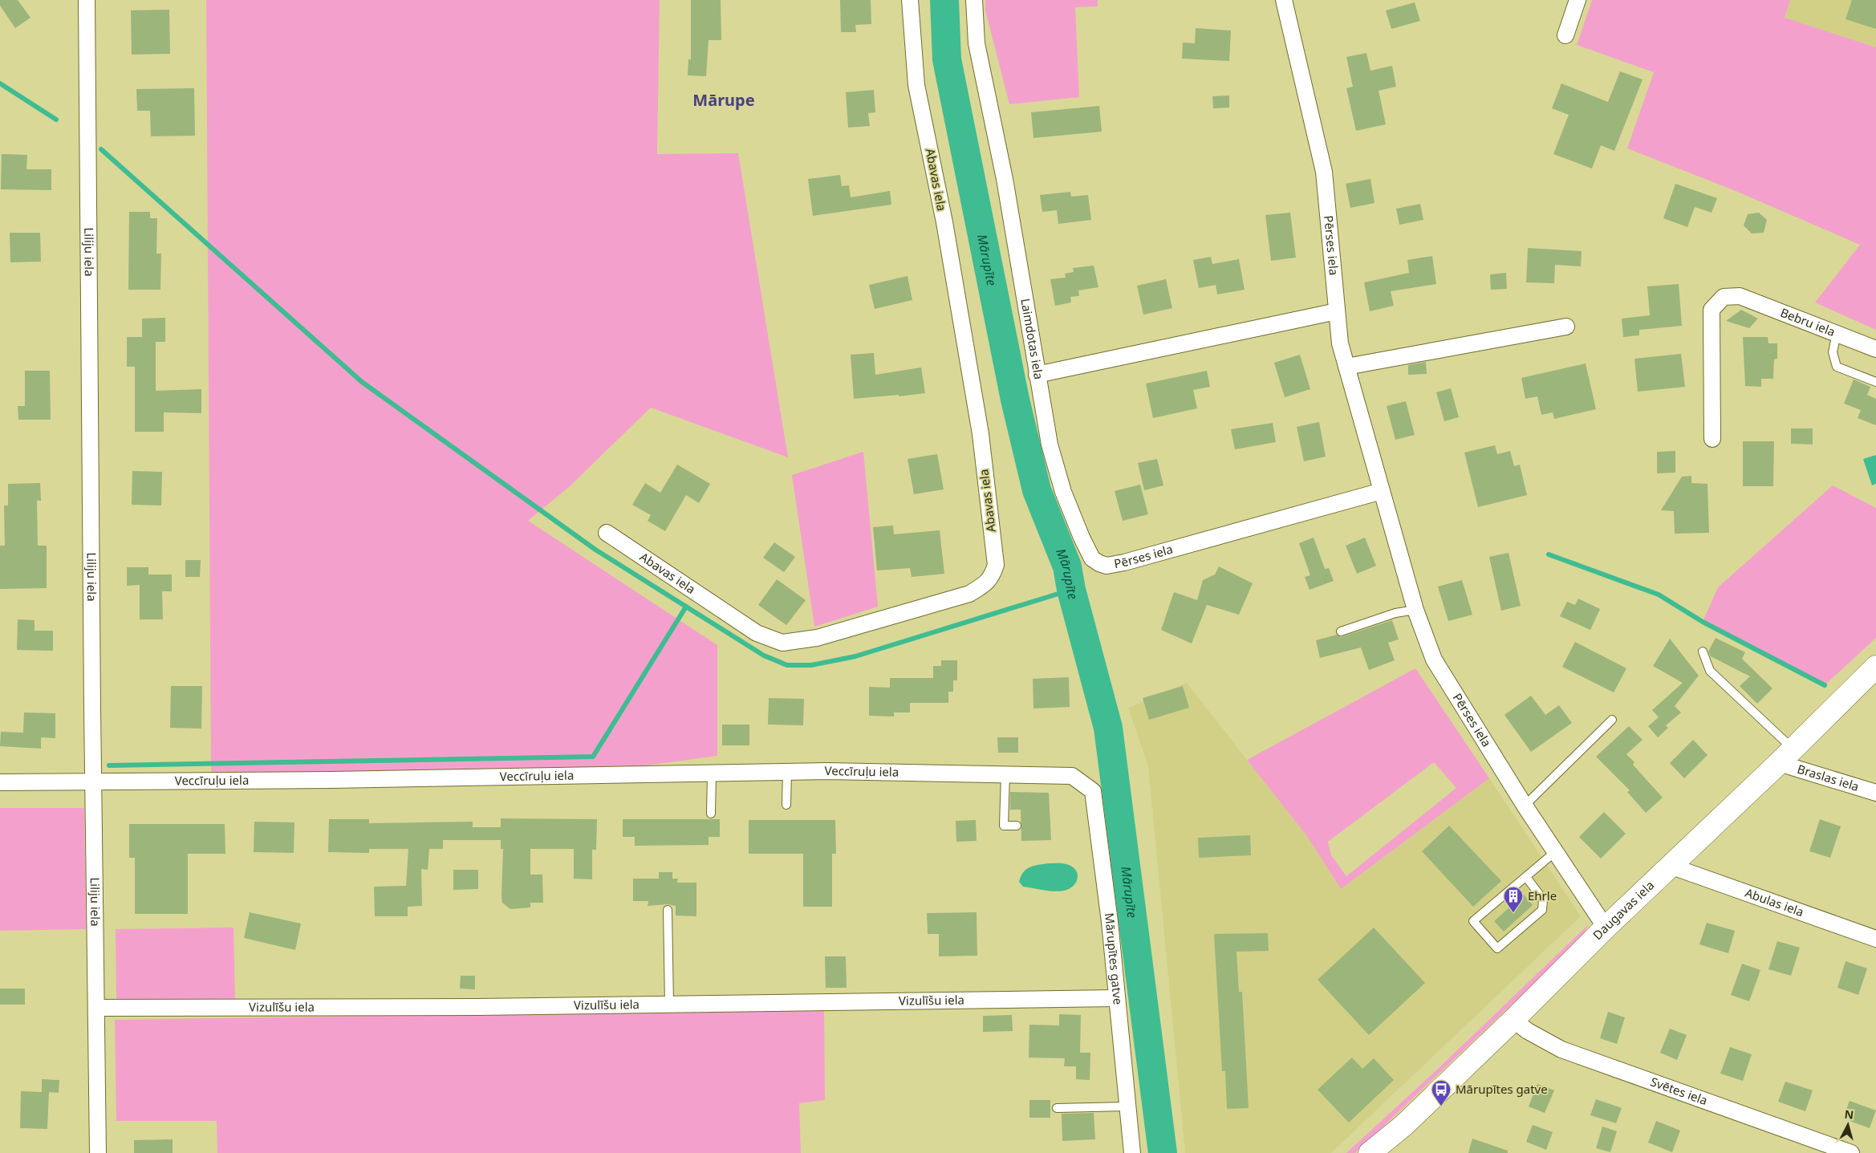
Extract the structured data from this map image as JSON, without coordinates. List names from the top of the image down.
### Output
{
  "streets": {
    "main road": ["Daugavas iela"],
    "street": [
      "Abavas iela",
      "Pērses iela",
      "Liliju iela",
      "Bebru iela",
      "Laimdotas iela",
      "Veccīruļu iela",
      "Braslas iela",
      "Abulas iela",
      "Mārupītes gatve",
      "Vizulīšu iela",
      "Svētes iela"
    ]
  },
  "crossings": [
    ["Pērses iela", "Laimdotas iela"],
    ["Pērses iela", "Daugavas iela"],
    ["Liliju iela", "Veccīruļu iela"],
    ["Liliju iela", "Vizulīšu iela"],
    ["Veccīruļu iela", "Mārupītes gatve"],
    ["Braslas iela", "Daugavas iela"],
    ["Abulas iela", "Daugavas iela"],
    ["Daugavas iela", "Svētes iela"],
    ["Mārupītes gatve", "Vizulīšu iela"]
  ],
  "districts": ["Mārupe"],
  "water": ["Mārupīte"],
  "places": {
    "building": ["Ehrle"],
    "bus stop": ["Mārupītes gatve"]
  },
  "north": "top"
}
